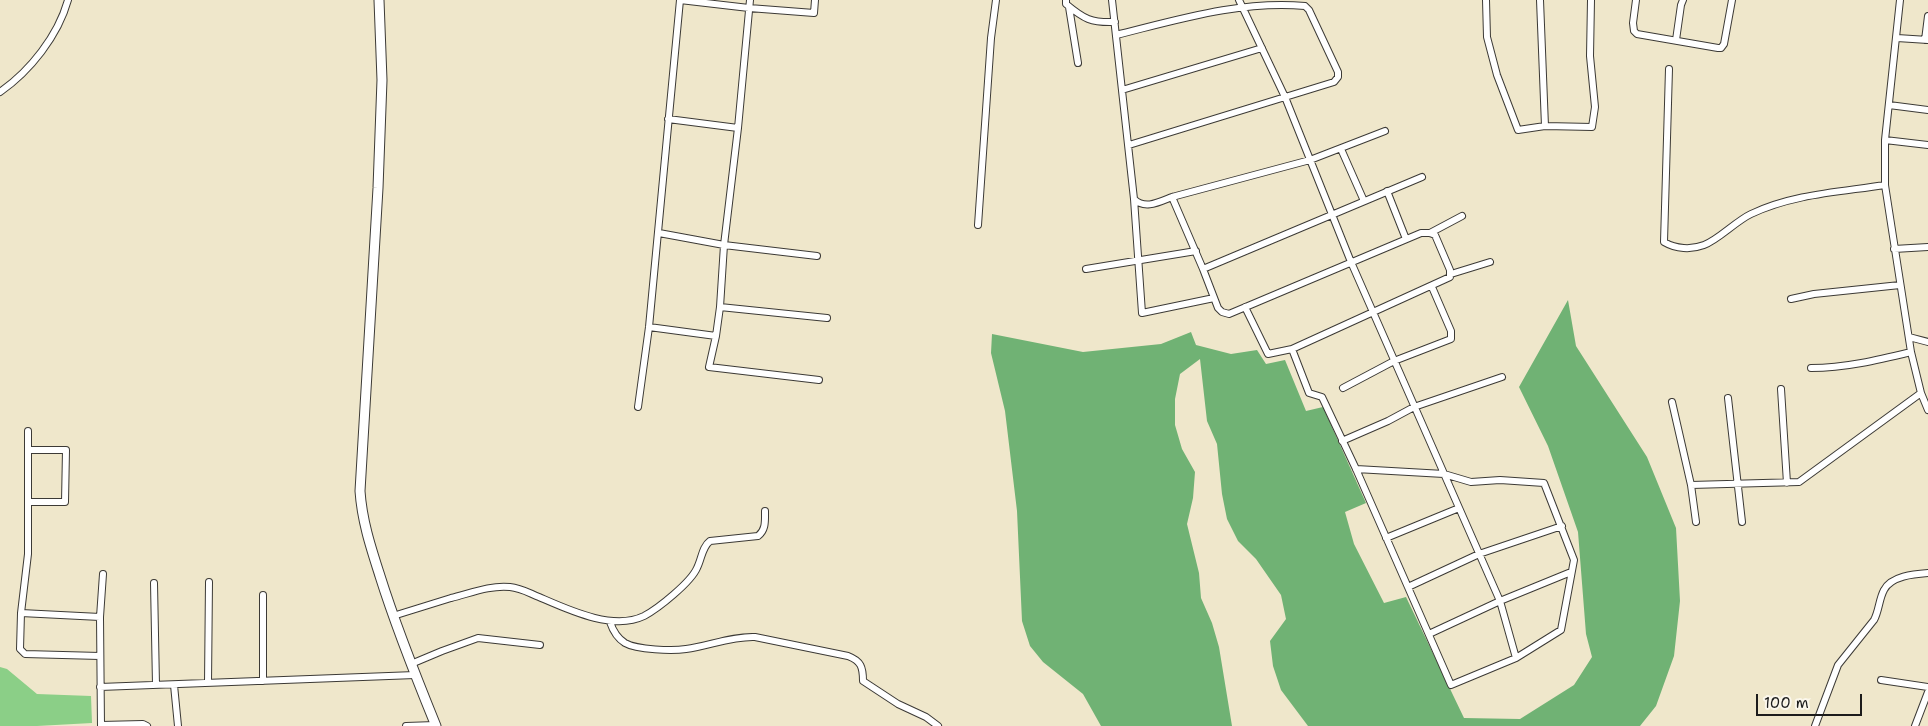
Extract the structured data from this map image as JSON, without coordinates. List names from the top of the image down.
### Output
{
  "scale_bar": "100 m"
}
